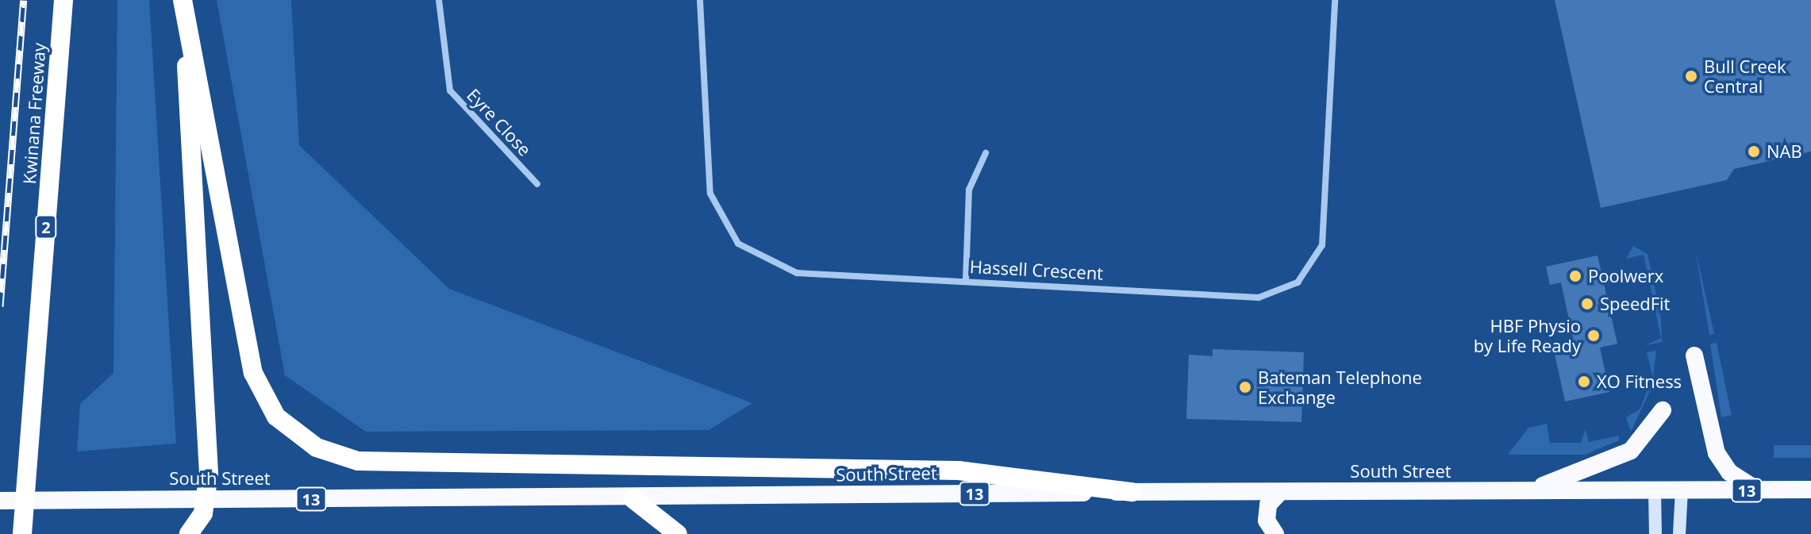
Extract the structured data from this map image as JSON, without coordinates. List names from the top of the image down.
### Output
{
  "streets": {
    "highway": [
      "Kwinana Freeway",
      "2",
      "South Street",
      "13"
    ],
    "street": ["Eyre Close", "Hassell Crescent"]
  },
  "places": [
    "Bull Creek Central",
    "NAB",
    "Poolwerx",
    "SpeedFit",
    "HBF Physio by Life Ready",
    "XO Fitness",
    "Bateman Telephone Exchange"
  ]
}
